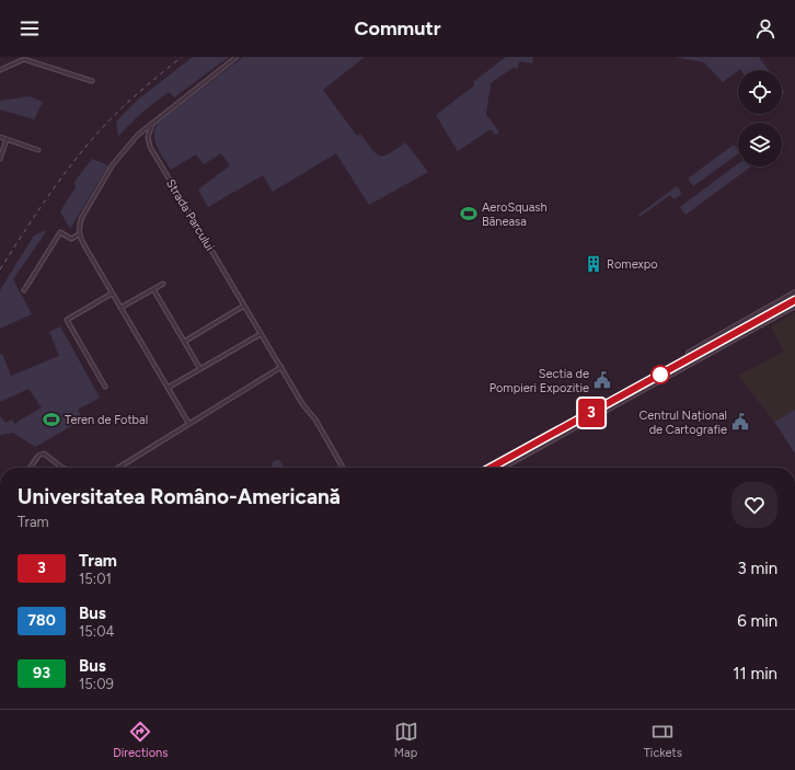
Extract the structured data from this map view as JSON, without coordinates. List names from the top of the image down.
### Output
{
  "streets": {
    "street": ["Strada Parcului"]
  },
  "places": {
    "sports": ["AeroSquash Băneasa", "Teren de Fotbal"],
    "building": ["Romexpo"],
    "public building": ["Sectia de Pompieri Expozitie", "Centrul Național de Cartografie"]
  },
  "lines": ["tram line 3"],
  "page": {
    "header": "Commutr",
    "on_map": "3",
    "heading": ["Universitatea Româno-Americană", "Tram"],
    "list": [
      {
        "mark": "3",
        "name": "Tram",
        "note": "15:01",
        "value": "3 min"
      },
      {
        "mark": "780",
        "name": "Bus",
        "note": "15:04",
        "value": "6 min"
      },
      {
        "mark": "93",
        "name": "Bus",
        "note": "15:09",
        "value": "11 min"
      }
    ],
    "tabs": ["Directions", "Map", "Tickets"]
  }
}
